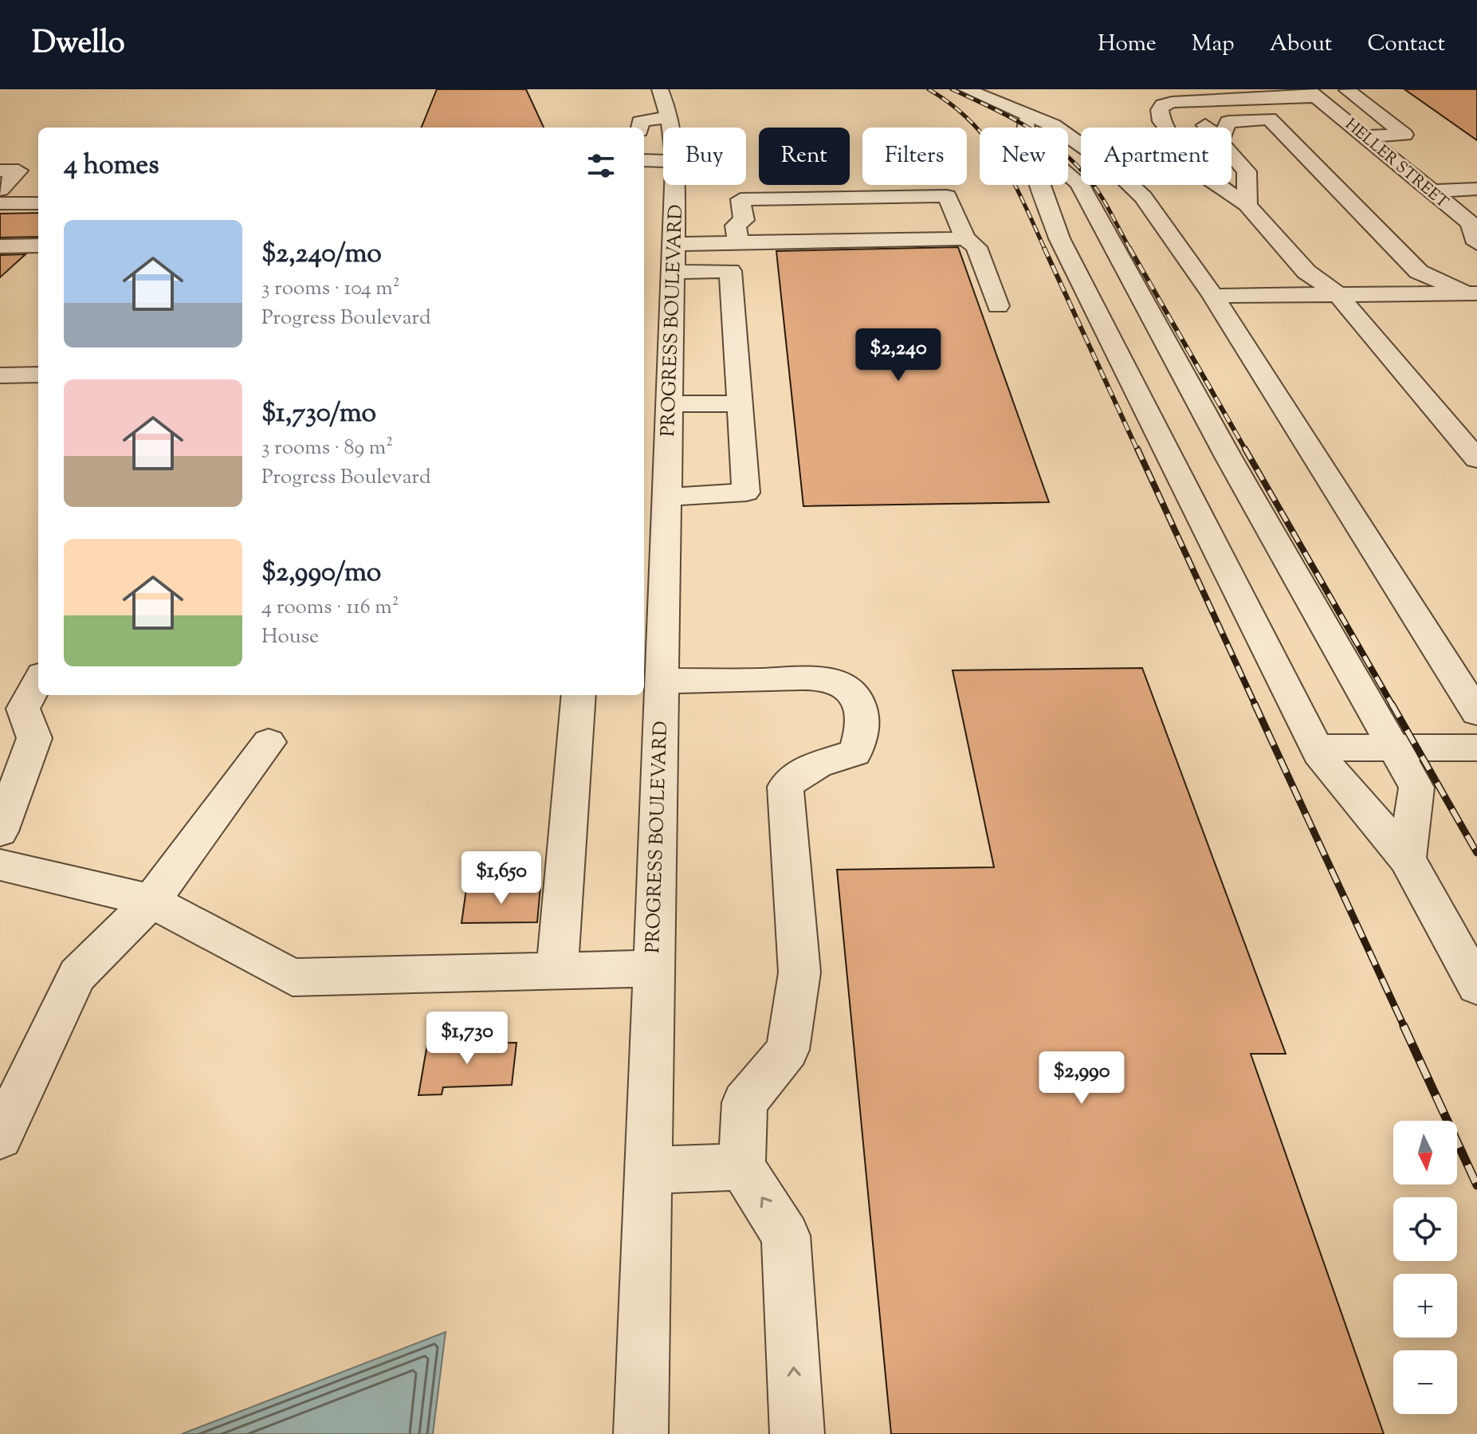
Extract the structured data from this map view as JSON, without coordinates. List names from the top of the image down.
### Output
{
  "streets": {
    "street": ["HELLER STREET", "PROGRESS BOULEVARD"]
  },
  "north": "bottom",
  "page": {
    "header": "Dwello",
    "nav": [
      "Home",
      "Map",
      "About",
      "Contact"
    ],
    "chip": [
      "Buy",
      "Rent",
      "Filters",
      "New",
      "Apartment"
    ],
    "heading": "4 homes",
    "list": [
      {
        "name": "$2,240/mo",
        "note": "3 rooms · 104 m² · Progress Boulevard"
      },
      {
        "name": "$1,730/mo",
        "note": "3 rooms · 89 m² · Progress Boulevard"
      },
      {
        "name": "$2,990/mo",
        "note": "4 rooms · 116 m² · House"
      }
    ],
    "price": [
      "$2,240",
      "$1,650",
      "$1,730",
      "$2,990"
    ],
    "map_buttons": ["+", "−"]
  }
}
